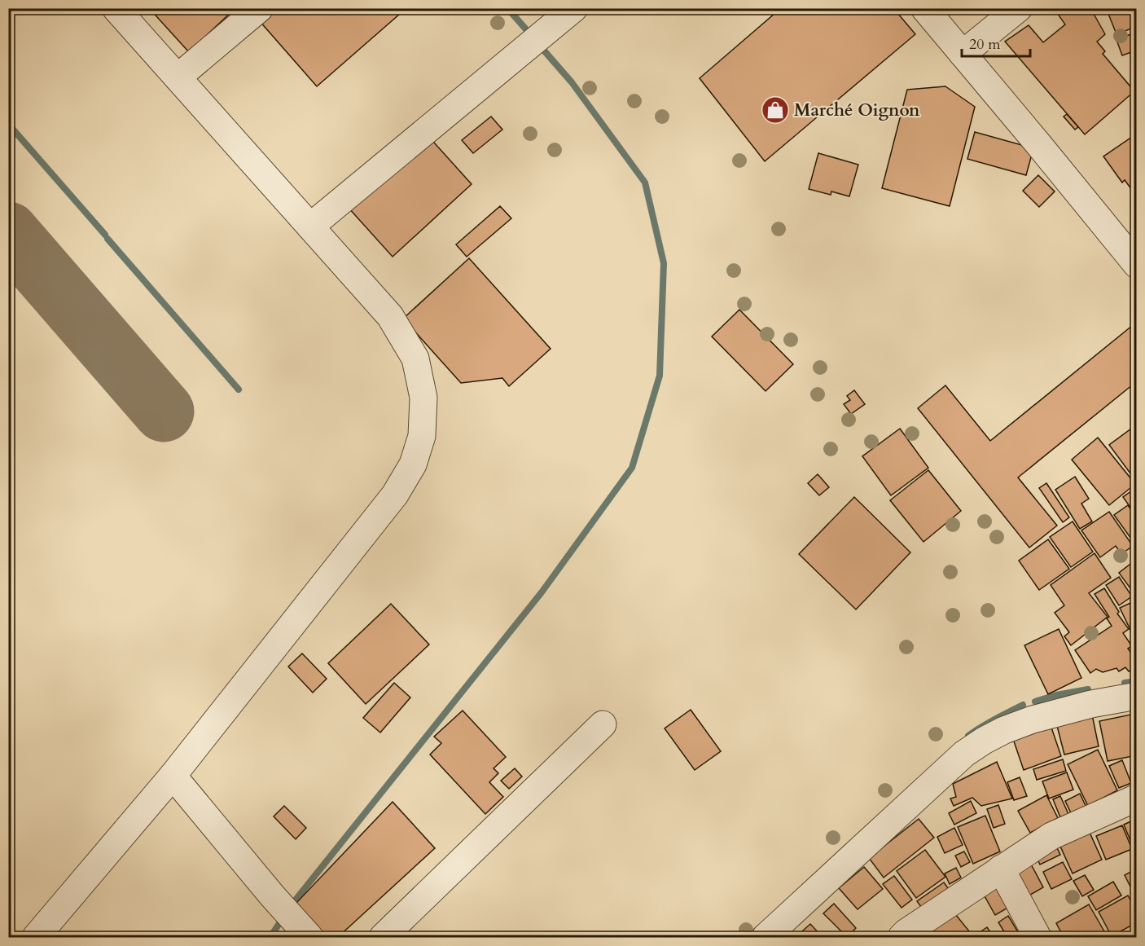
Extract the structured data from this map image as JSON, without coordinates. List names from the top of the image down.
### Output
{
  "places": {
    "shop": ["Marché Oignon"]
  },
  "scale_bar": "20 m"
}
